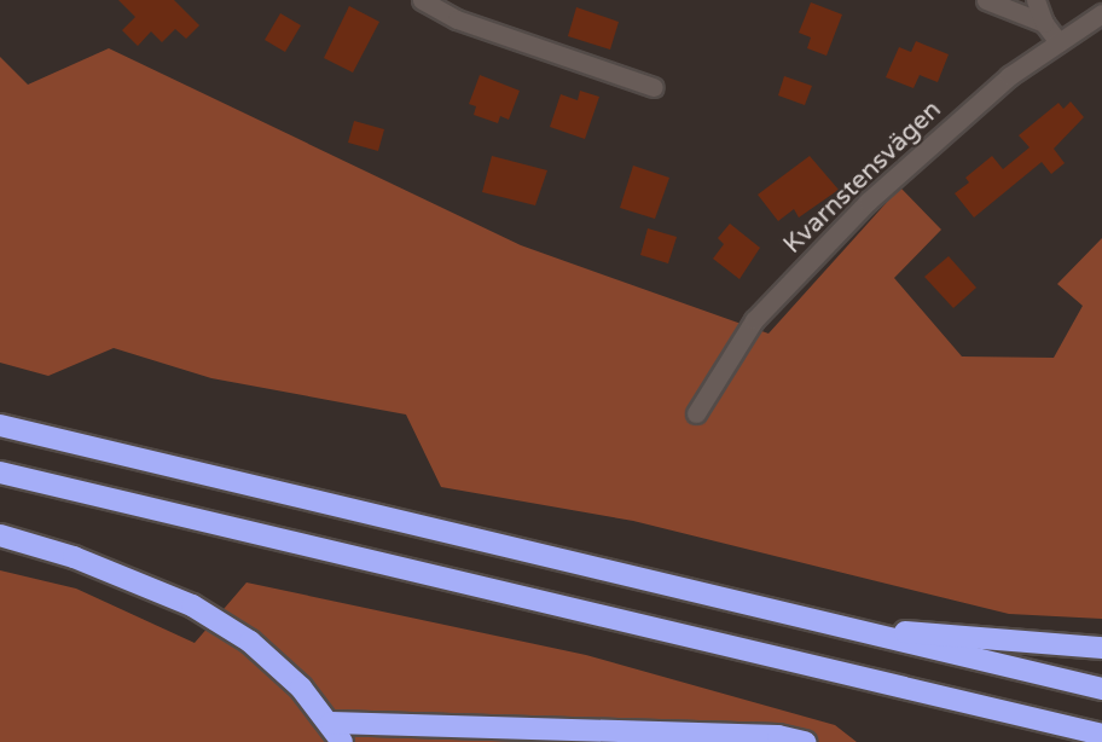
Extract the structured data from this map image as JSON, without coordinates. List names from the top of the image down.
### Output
{
  "streets": {
    "street": ["Kvarnstensvägen"]
  }
}
